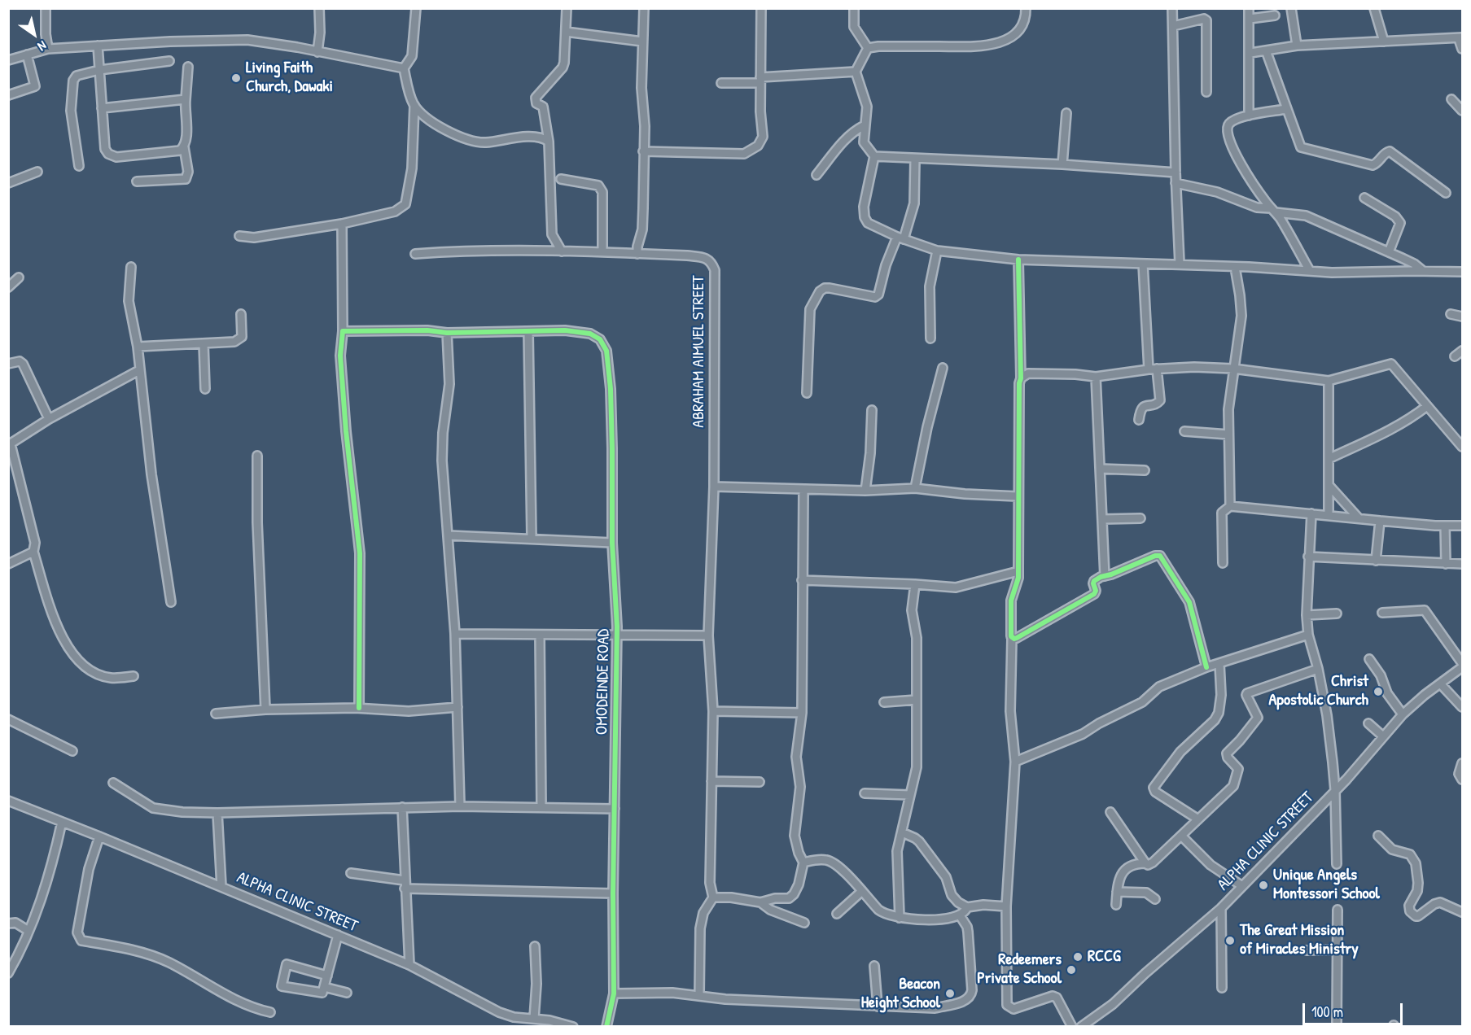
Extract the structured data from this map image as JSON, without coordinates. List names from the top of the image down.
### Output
{
  "streets": {
    "street": ["ABRAHAM AIMUEL STREET", "OMODEINDE ROAD", "ALPHA CLINIC STREET"]
  },
  "places": [
    "Living Faith Church, Dawaki",
    "Christ Apostolic Church",
    "Unique Angels Montessori School",
    "The Great Mission of Miracles Ministry",
    "RCCG",
    "Redeemers Private School",
    "Beacon Height School"
  ],
  "scale_bar": "100 m",
  "north": "bottom right"
}
